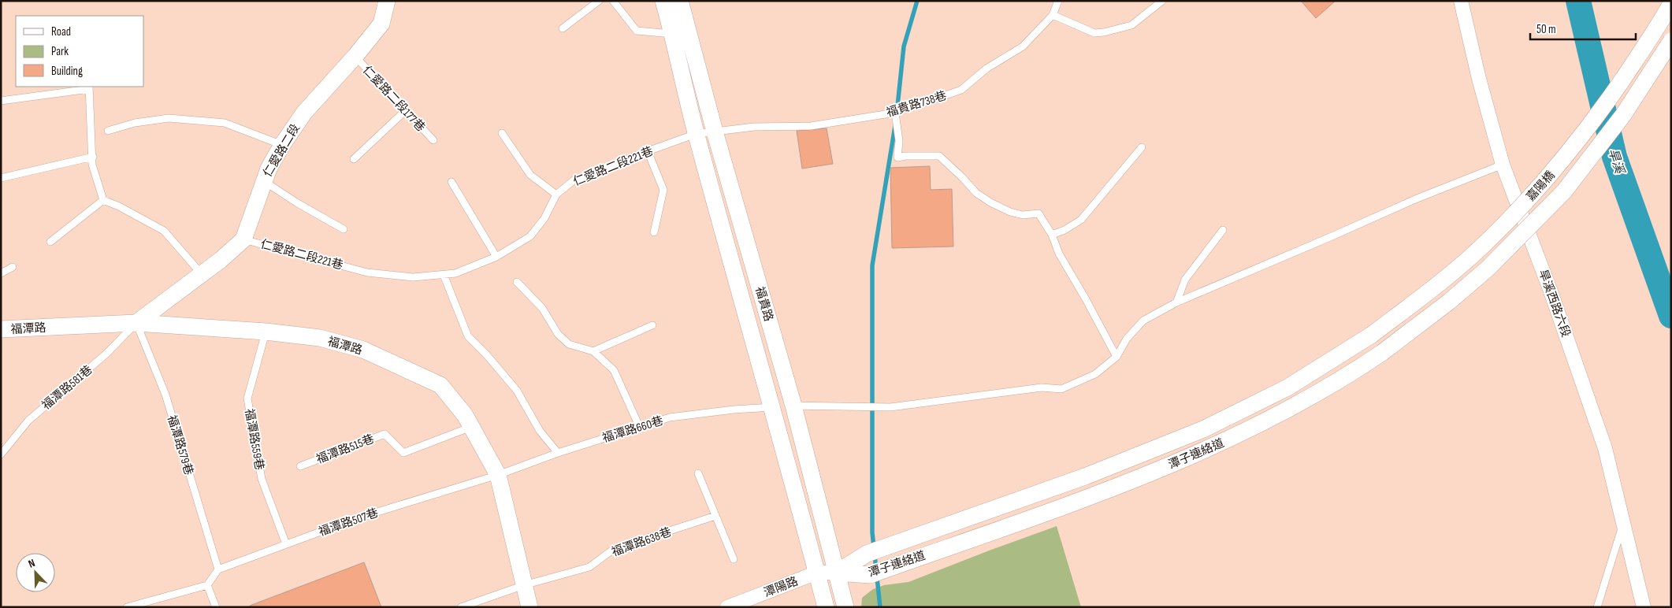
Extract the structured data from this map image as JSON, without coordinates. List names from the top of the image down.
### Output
{
  "streets": {
    "street": [
      "仁愛路二段",
      "嘉陽橋",
      "旱溪西路六段",
      "福貴路",
      "福潭路",
      "潭子連絡道",
      "潭陽路"
    ],
    "lane": [
      "仁愛路二段177巷",
      "福貴路738巷",
      "仁愛路二段221巷",
      "福潭路581巷",
      "福潭路660巷",
      "福潭路559巷",
      "福潭路579巷",
      "福潭路515巷",
      "福潭路507巷",
      "福潭路638巷"
    ]
  },
  "crossings": [
    ["仁愛路二段177巷", "仁愛路二段"],
    ["福貴路738巷", "仁愛路二段221巷"],
    ["福貴路738巷", "福貴路"],
    ["仁愛路二段", "仁愛路二段221巷"],
    ["仁愛路二段", "福潭路"],
    ["仁愛路二段", "福潭路581巷"],
    ["仁愛路二段", "福潭路579巷"],
    ["仁愛路二段221巷", "福貴路"],
    ["嘉陽橋", "潭子連絡道"],
    ["福貴路", "福潭路660巷"],
    ["福貴路", "潭子連絡道"],
    ["福貴路", "潭陽路"],
    ["福潭路", "福潭路581巷"],
    ["福潭路", "福潭路660巷"],
    ["福潭路", "福潭路559巷"],
    ["福潭路", "福潭路579巷"],
    ["福潭路", "福潭路515巷"],
    ["福潭路", "福潭路507巷"],
    ["福潭路", "福潭路638巷"],
    ["福潭路581巷", "福潭路579巷"],
    ["福潭路660巷", "福潭路507巷"],
    ["福潭路559巷", "福潭路507巷"],
    ["福潭路579巷", "福潭路507巷"],
    ["潭子連絡道", "潭陽路"]
  ],
  "water": ["旱溪"],
  "legend": ["Road", "Park", "Building"],
  "scale_bar": "50 m",
  "north": "top left"
}
